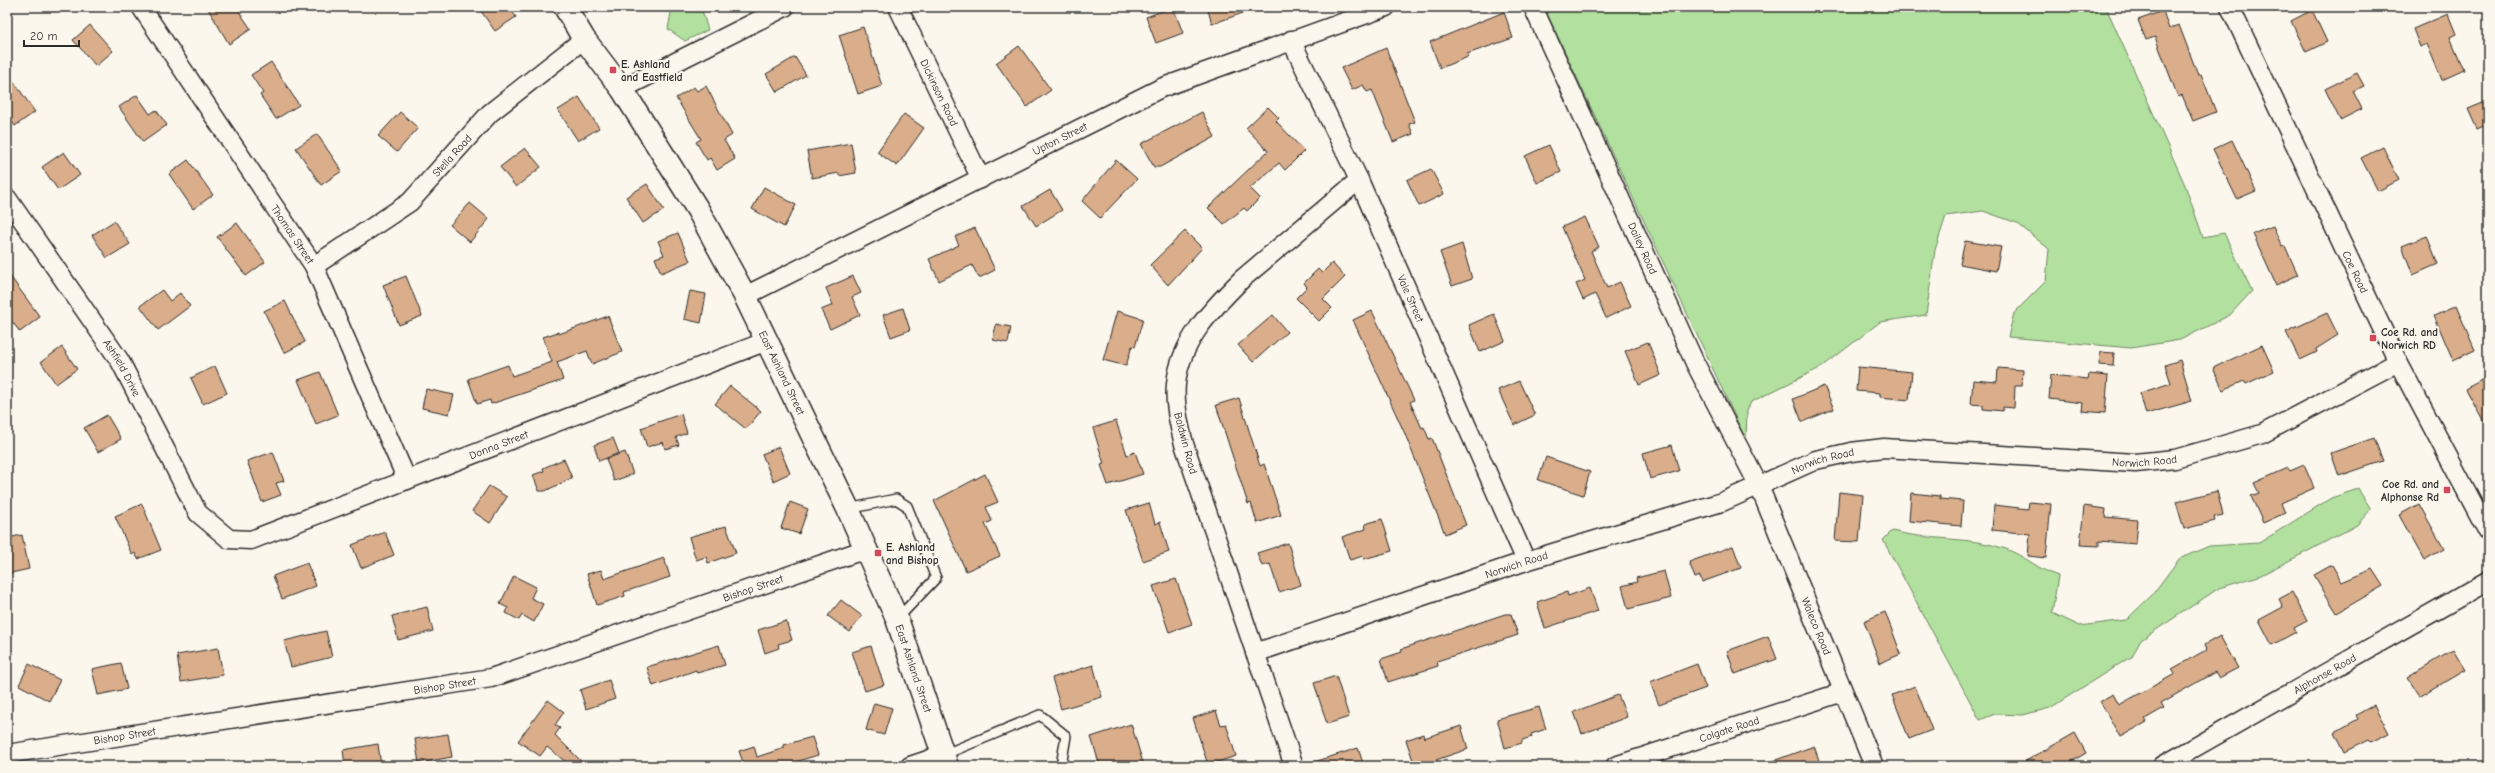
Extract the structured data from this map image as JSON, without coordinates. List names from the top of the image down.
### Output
{
  "streets": {
    "main road": ["East Ashland Street"],
    "street": [
      "Dickinson Road",
      "Upton Street",
      "Stella Road",
      "Thomas Street",
      "Dailey Road",
      "Coe Road",
      "Vale Street",
      "Ashfield Drive",
      "Baldwin Road",
      "Donna Street",
      "Norwich Road",
      "Bishop Street",
      "Waleco Road",
      "Alphonse Road",
      "Colgate Road"
    ]
  },
  "crossings": [
    ["Dickinson Road", "Upton Street"],
    ["Upton Street", "Vale Street"],
    ["Upton Street", "East Ashland Street"],
    ["Stella Road", "Thomas Street"],
    ["Stella Road", "East Ashland Street"],
    ["Thomas Street", "Donna Street"],
    ["Dailey Road", "Norwich Road"],
    ["Dailey Road", "Waleco Road"],
    ["Coe Road", "Norwich Road"],
    ["Vale Street", "Baldwin Road"],
    ["Vale Street", "Norwich Road"],
    ["Ashfield Drive", "Donna Street"],
    ["East Ashland Street", "Donna Street"],
    ["East Ashland Street", "Bishop Street"],
    ["Baldwin Road", "Norwich Road"],
    ["Norwich Road", "Waleco Road"],
    ["Waleco Road", "Colgate Road"]
  ],
  "places": {
    "transit": [
      "E. Ashland and Eastfield",
      "Coe Rd. and Norwich RD",
      "Coe Rd. and Alphonse Rd",
      "E. Ashland and Bishop"
    ]
  },
  "scale_bar": "20 m"
}
